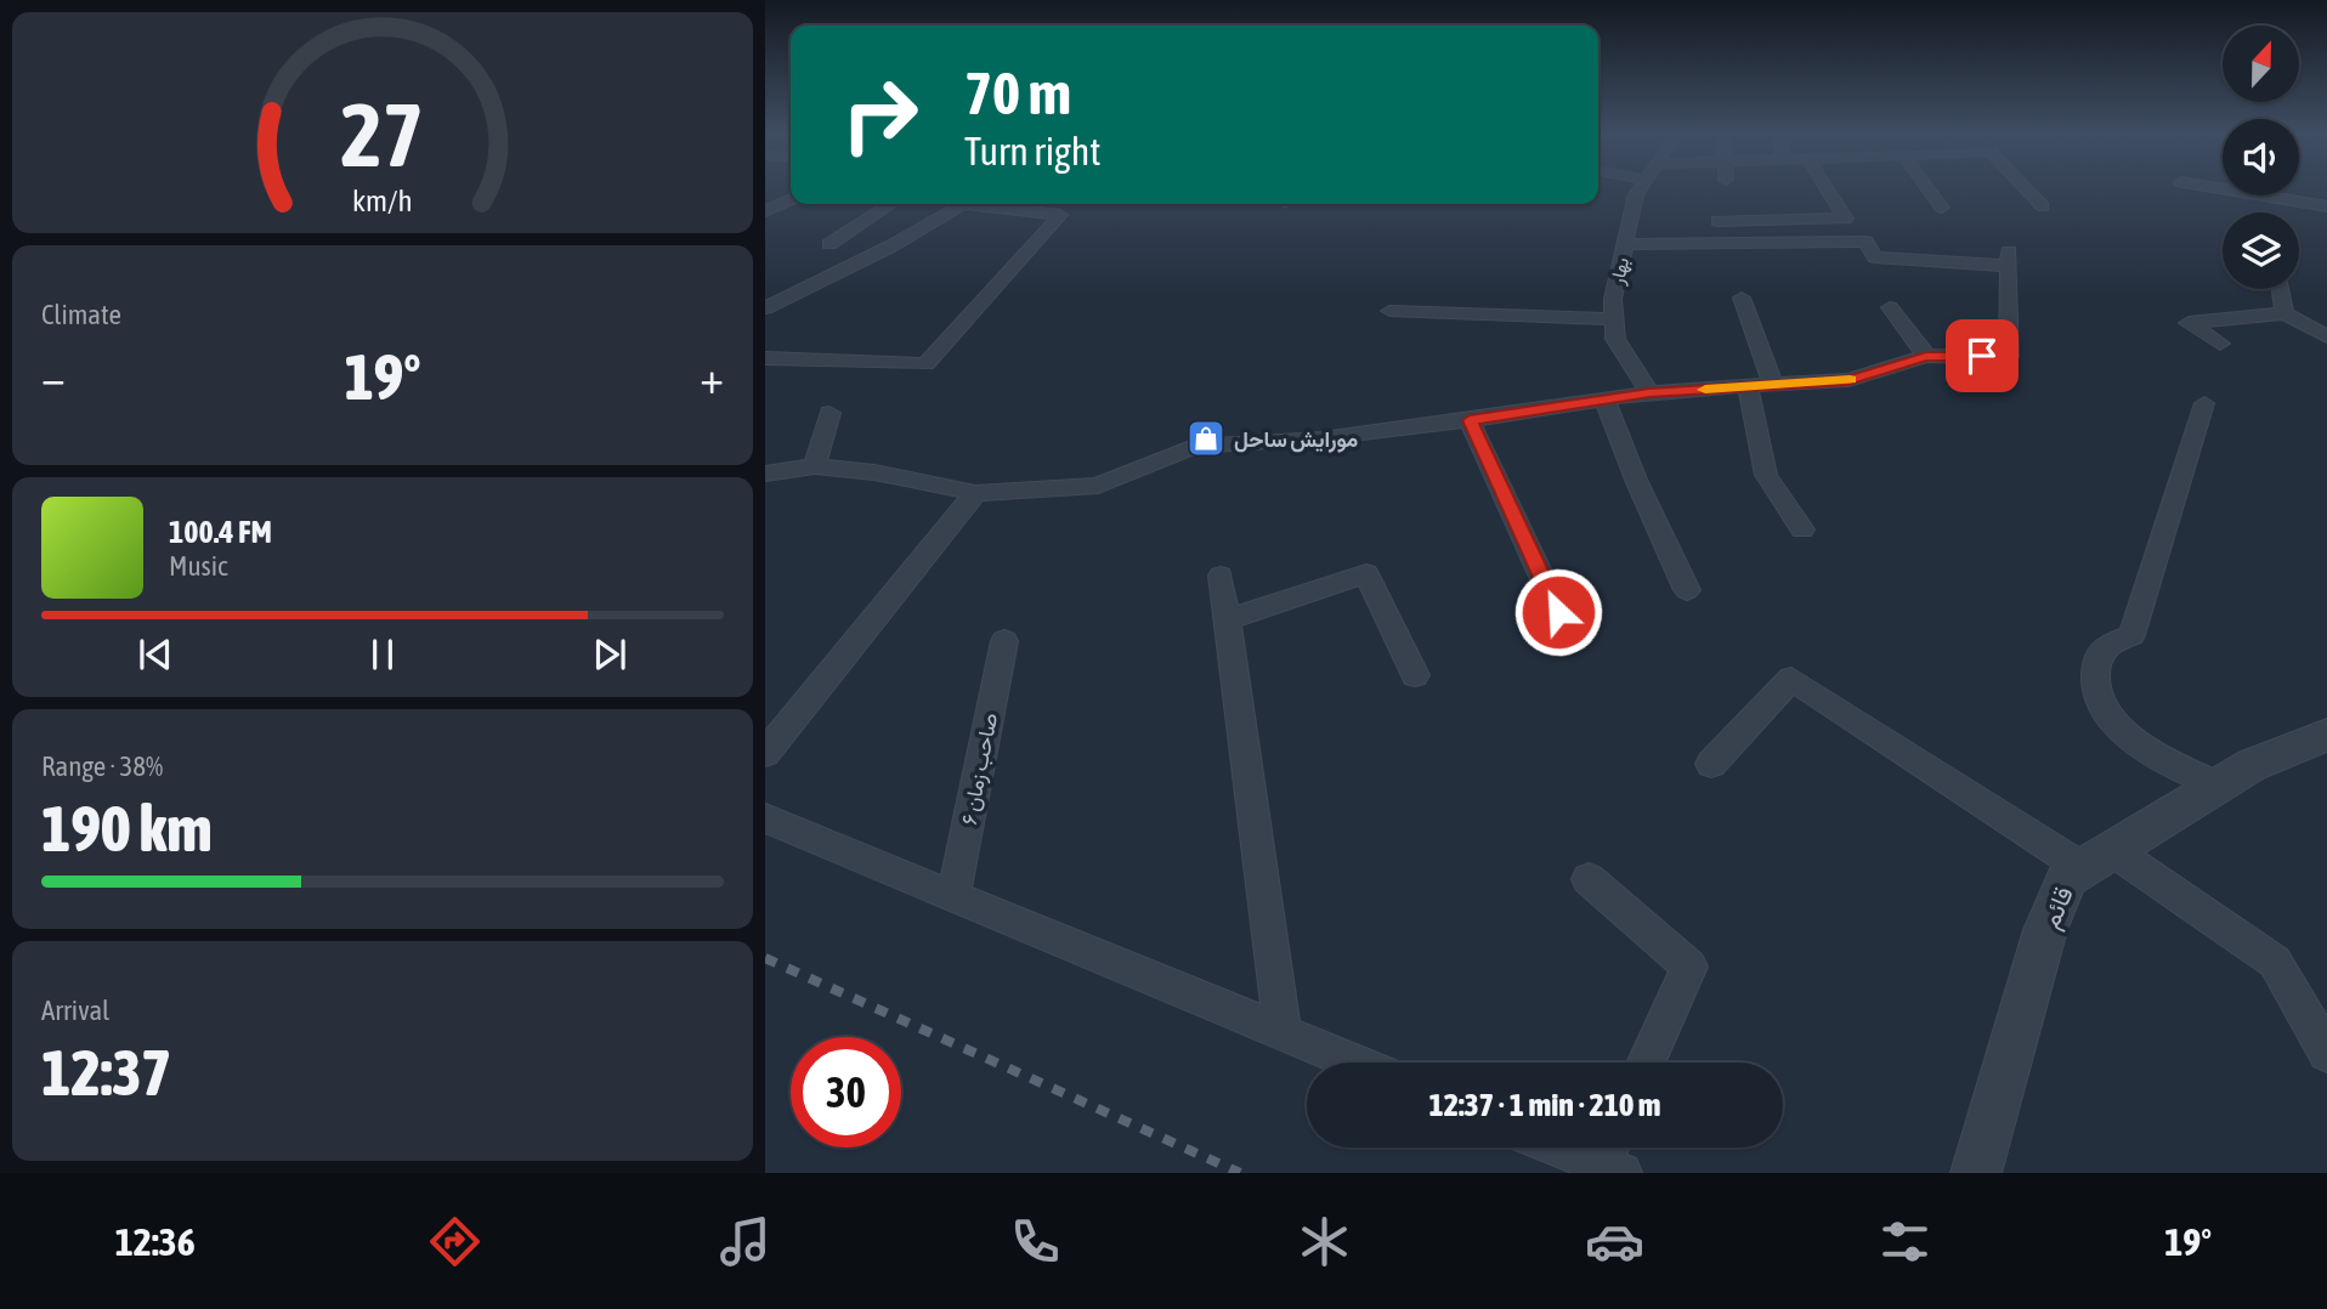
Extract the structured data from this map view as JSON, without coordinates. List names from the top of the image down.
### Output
{
  "streets": {
    "street": ["بهار", "صاحب زمان ۶", "قائم"]
  },
  "places": {
    "shop": ["مورایش ساحل"]
  },
  "north": "top",
  "page": {
    "turn": ["70 m", "Turn right"],
    "tile": [
      "Climate",
      ["Range · 38%", "190 km"],
      ["Arrival", "12:37"]
    ],
    "heat": ["−", "19°", "+"],
    "song": ["100.4 FM", "Music"],
    "limit": "30",
    "trip": "12:37 · 1 min · 210 m",
    "tabs": ["12:36", "19°"],
    "gauge": ["27", "km/h"]
  }
}
